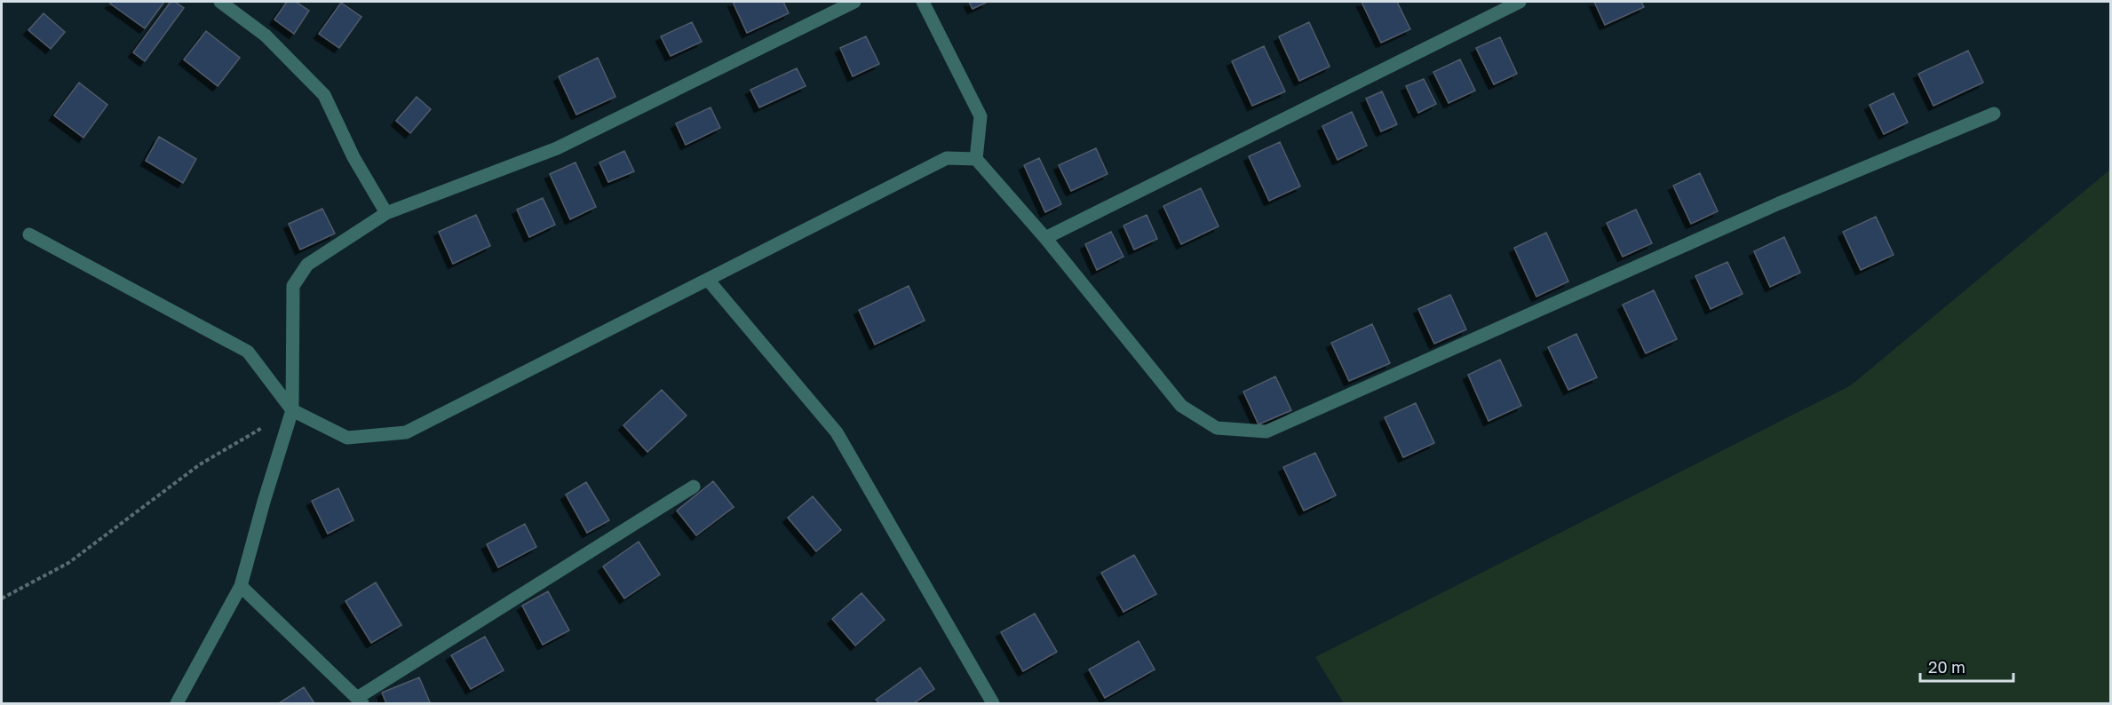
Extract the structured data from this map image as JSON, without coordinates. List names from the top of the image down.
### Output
{
  "scale_bar": "20 m"
}
